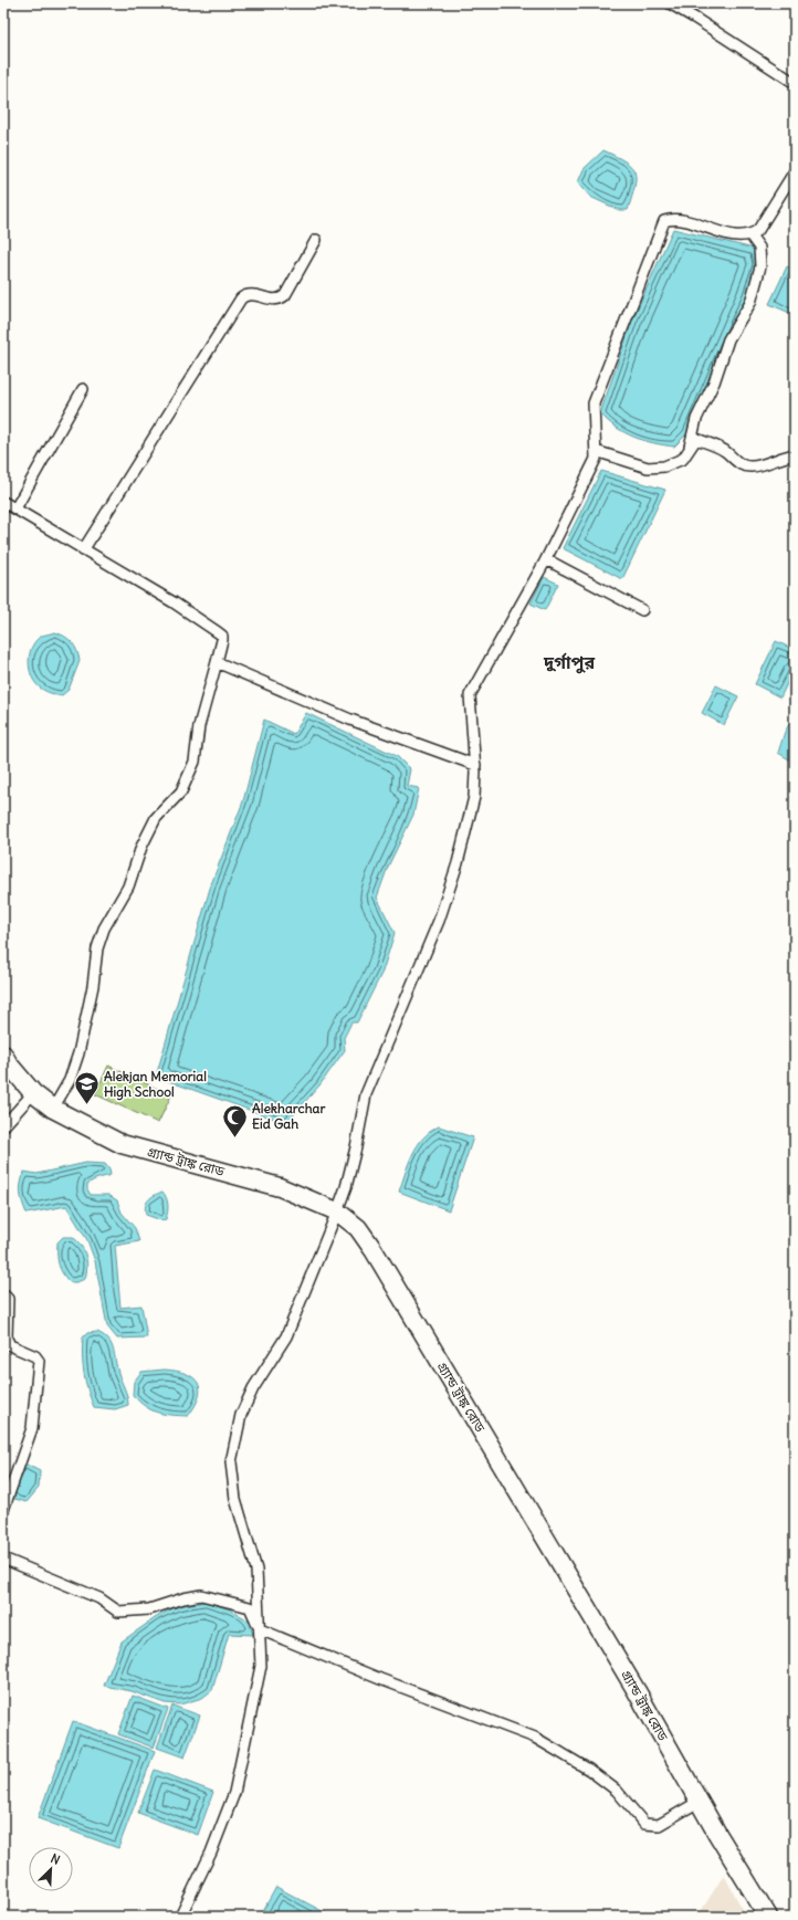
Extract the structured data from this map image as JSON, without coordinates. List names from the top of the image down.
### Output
{
  "streets": {
    "highway": ["গ্র্যান্ড ট্রাঙ্ক রোড"]
  },
  "districts": ["দুর্গাপুর"],
  "places": {
    "school or university": ["Alekjan Memorial High School"],
    "mosque": ["Alekharchar Eid Gah"]
  },
  "north": "top right"
}
